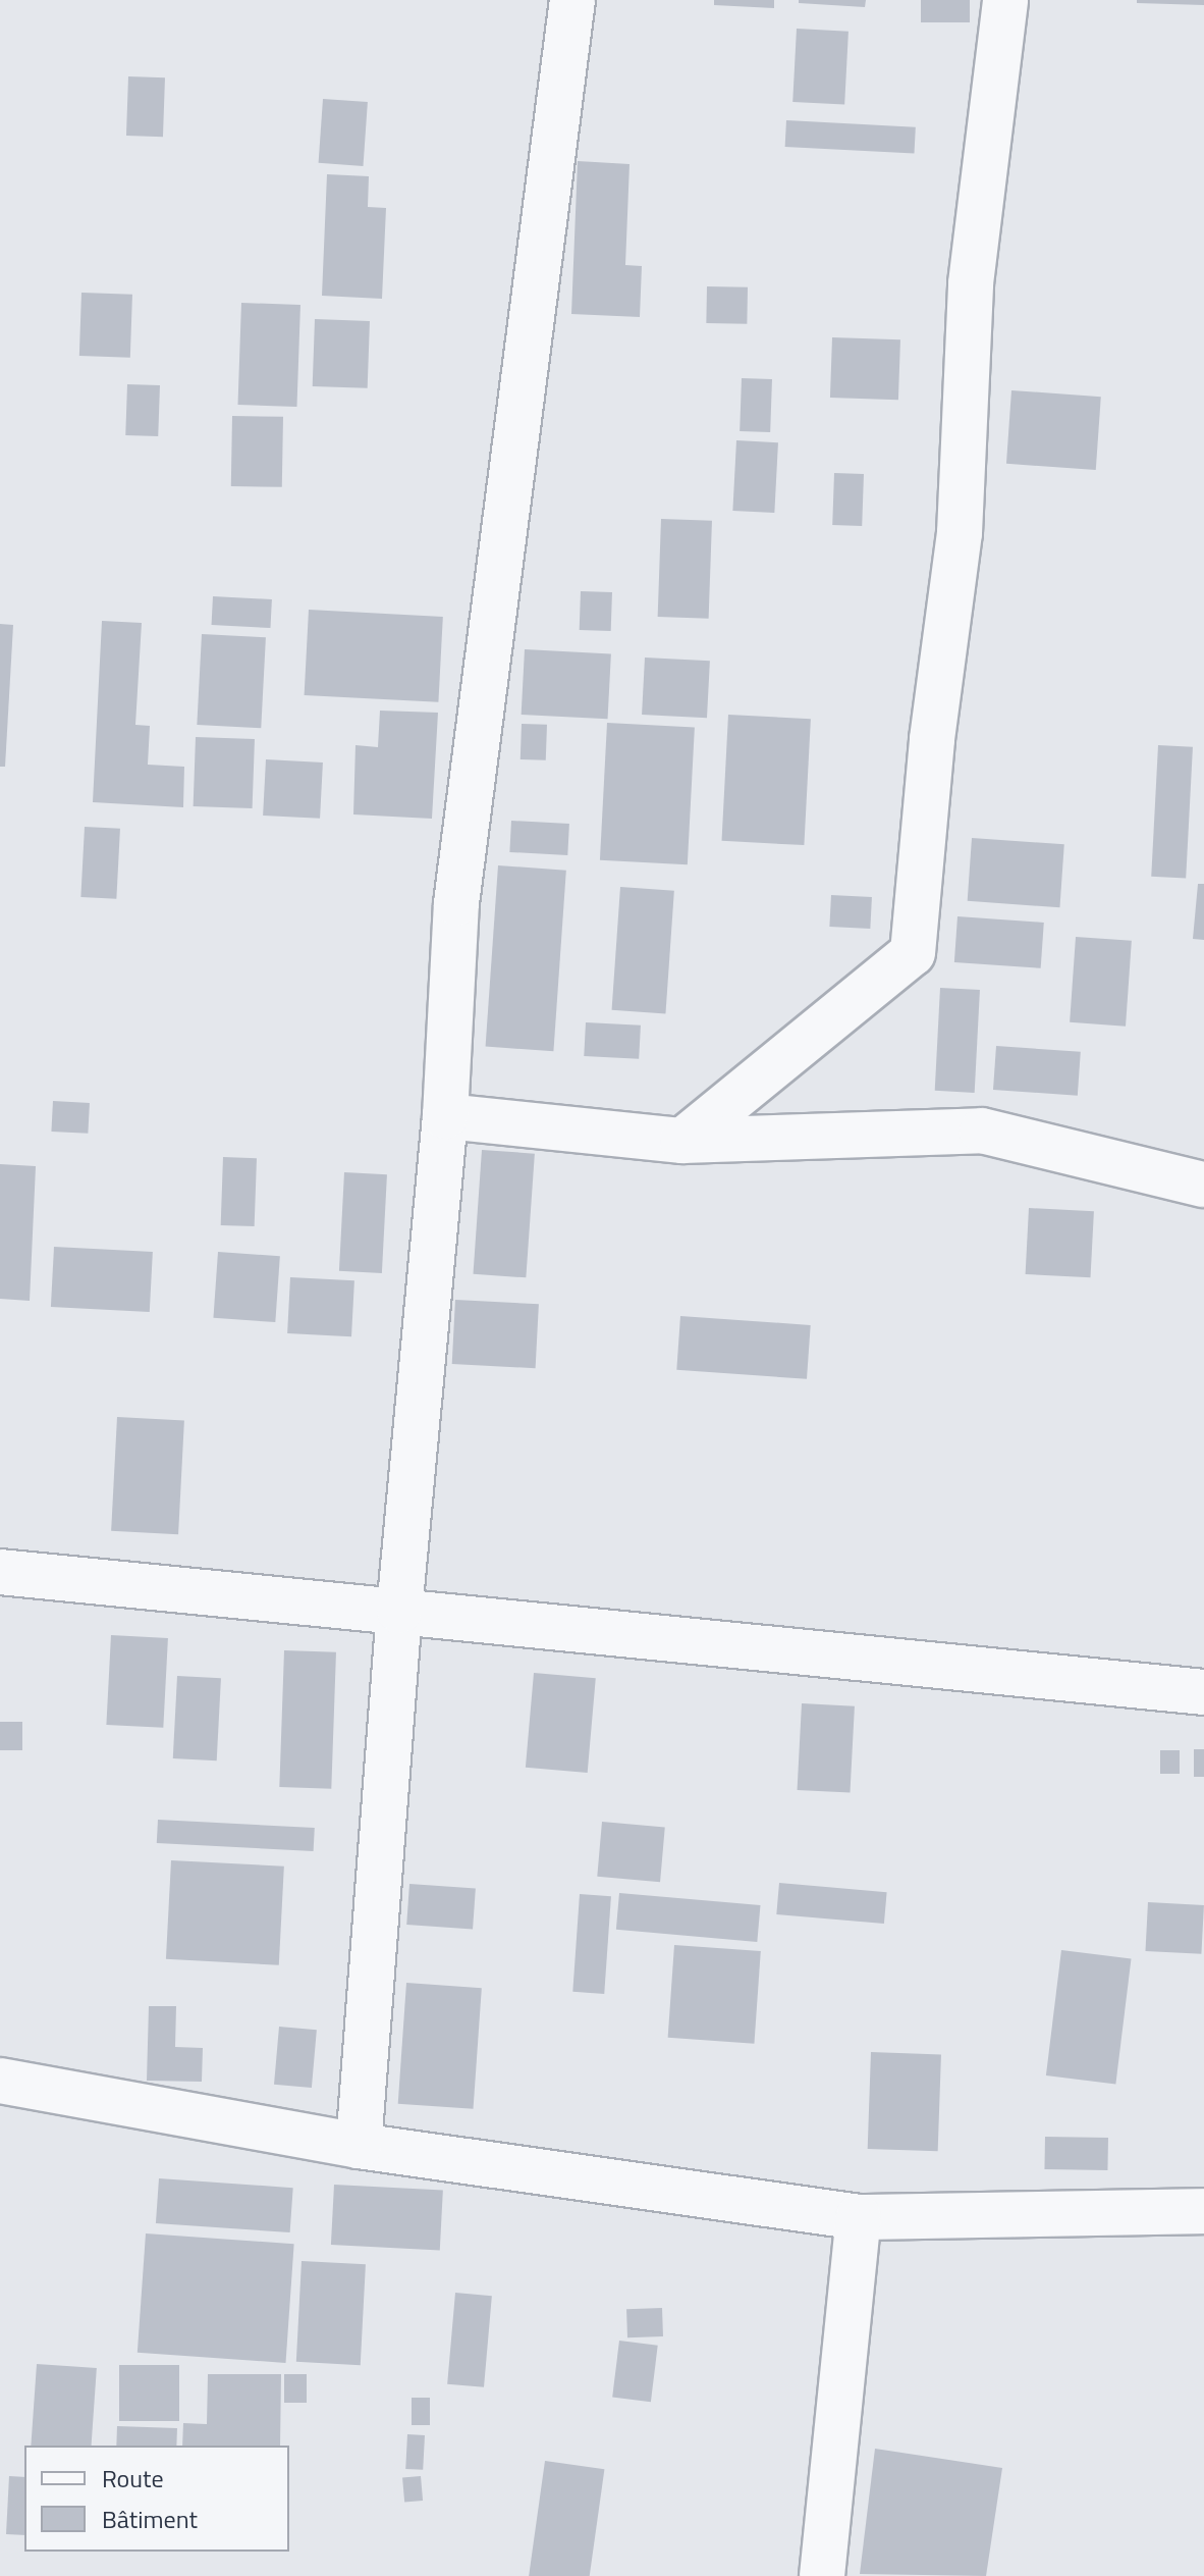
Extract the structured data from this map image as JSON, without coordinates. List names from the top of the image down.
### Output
{
  "legend": ["Route", "Bâtiment"]
}
